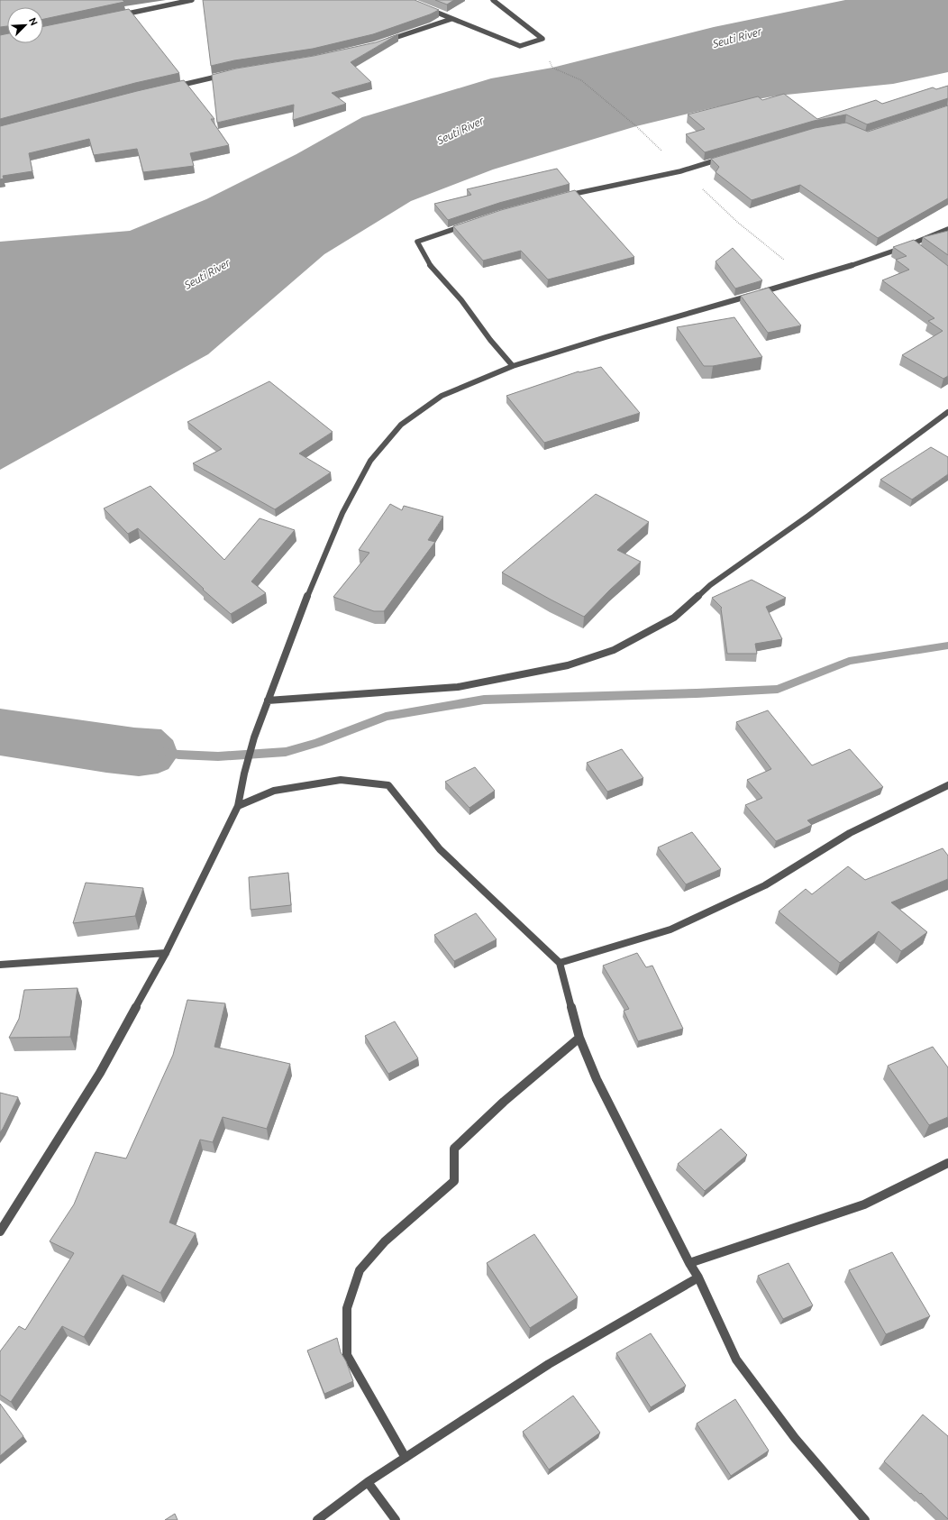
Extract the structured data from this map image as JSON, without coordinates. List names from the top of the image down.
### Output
{
  "water": ["Seuti River"],
  "north": "top right"
}
